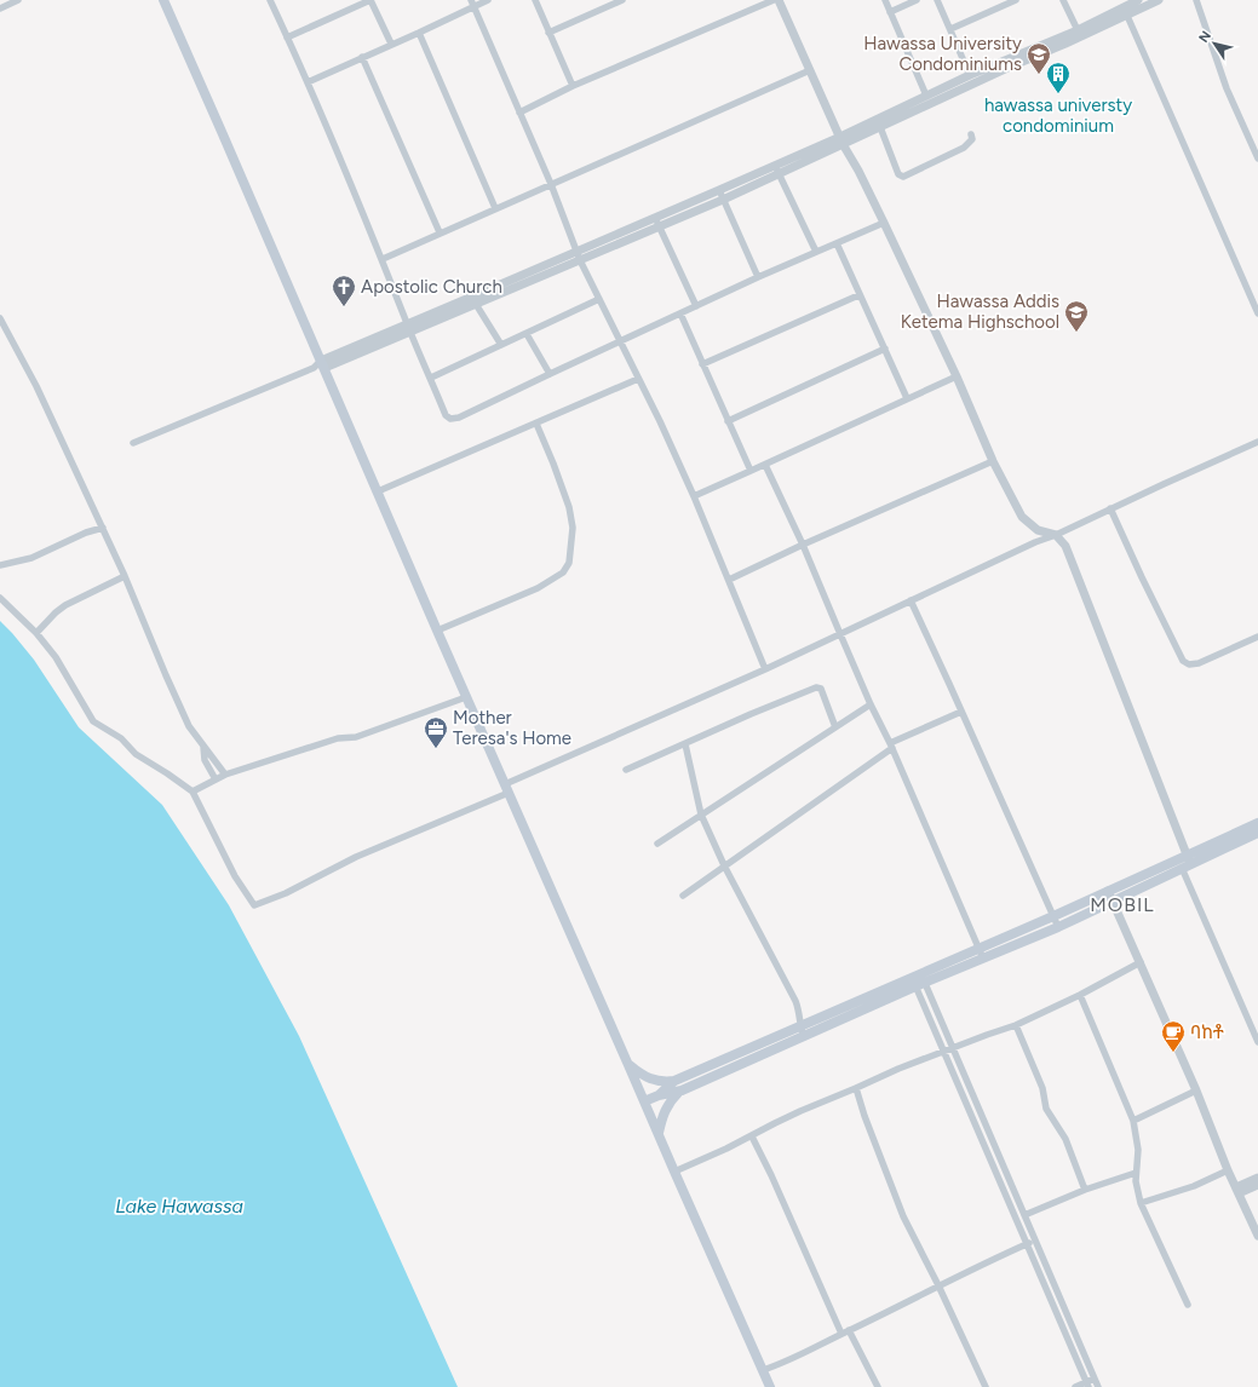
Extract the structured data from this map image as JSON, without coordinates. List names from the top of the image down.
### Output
{
  "districts": ["MOBIL"],
  "water": ["Lake Hawassa"],
  "places": {
    "school or university": ["Hawassa University Condominiums", "Hawassa Addis Ketema Highschool"],
    "building": ["hawassa universty condominium"],
    "church": ["Apostolic Church"],
    "office": ["Mother Teresa's Home"],
    "cafe": ["ባከቶ"]
  },
  "north": "top left"
}
